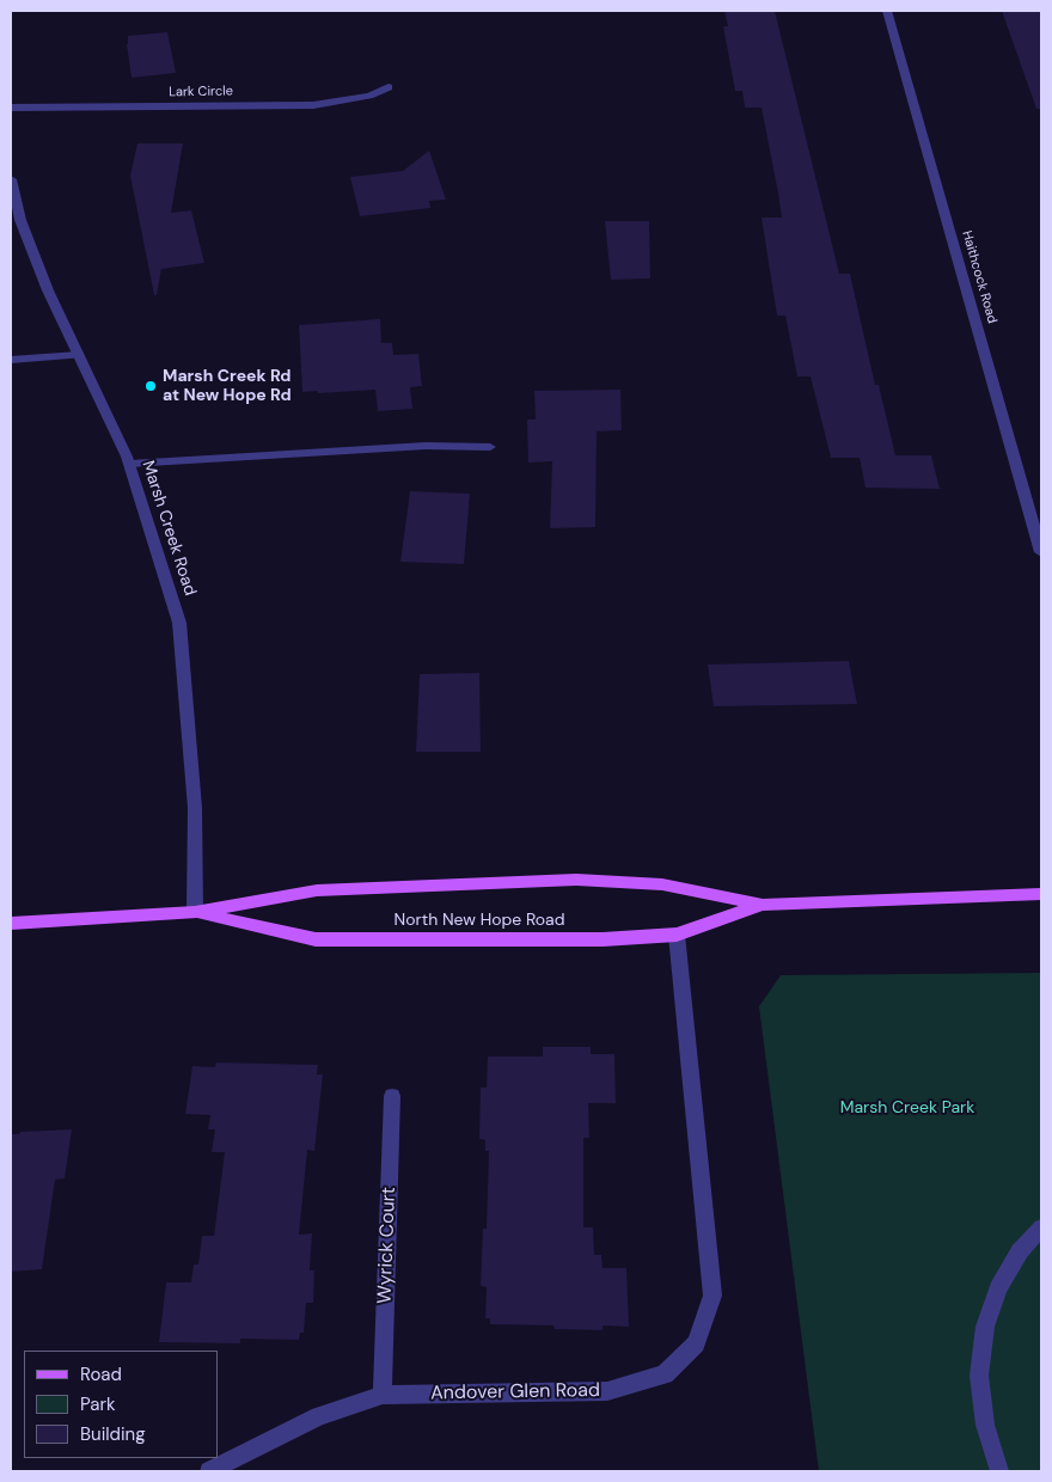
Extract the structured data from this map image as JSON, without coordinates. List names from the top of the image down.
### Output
{
  "streets": {
    "main road": ["North New Hope Road"],
    "street": [
      "Lark Circle",
      "Haithcock Road",
      "Marsh Creek Road",
      "Wyrick Court",
      "Andover Glen Road"
    ]
  },
  "crossings": [
    ["Marsh Creek Road", "North New Hope Road"],
    ["North New Hope Road", "Andover Glen Road"],
    ["Wyrick Court", "Andover Glen Road"]
  ],
  "parks": ["Marsh Creek Park"],
  "places": ["Marsh Creek Rd at New Hope Rd"],
  "legend": ["Road", "Park", "Building"]
}
